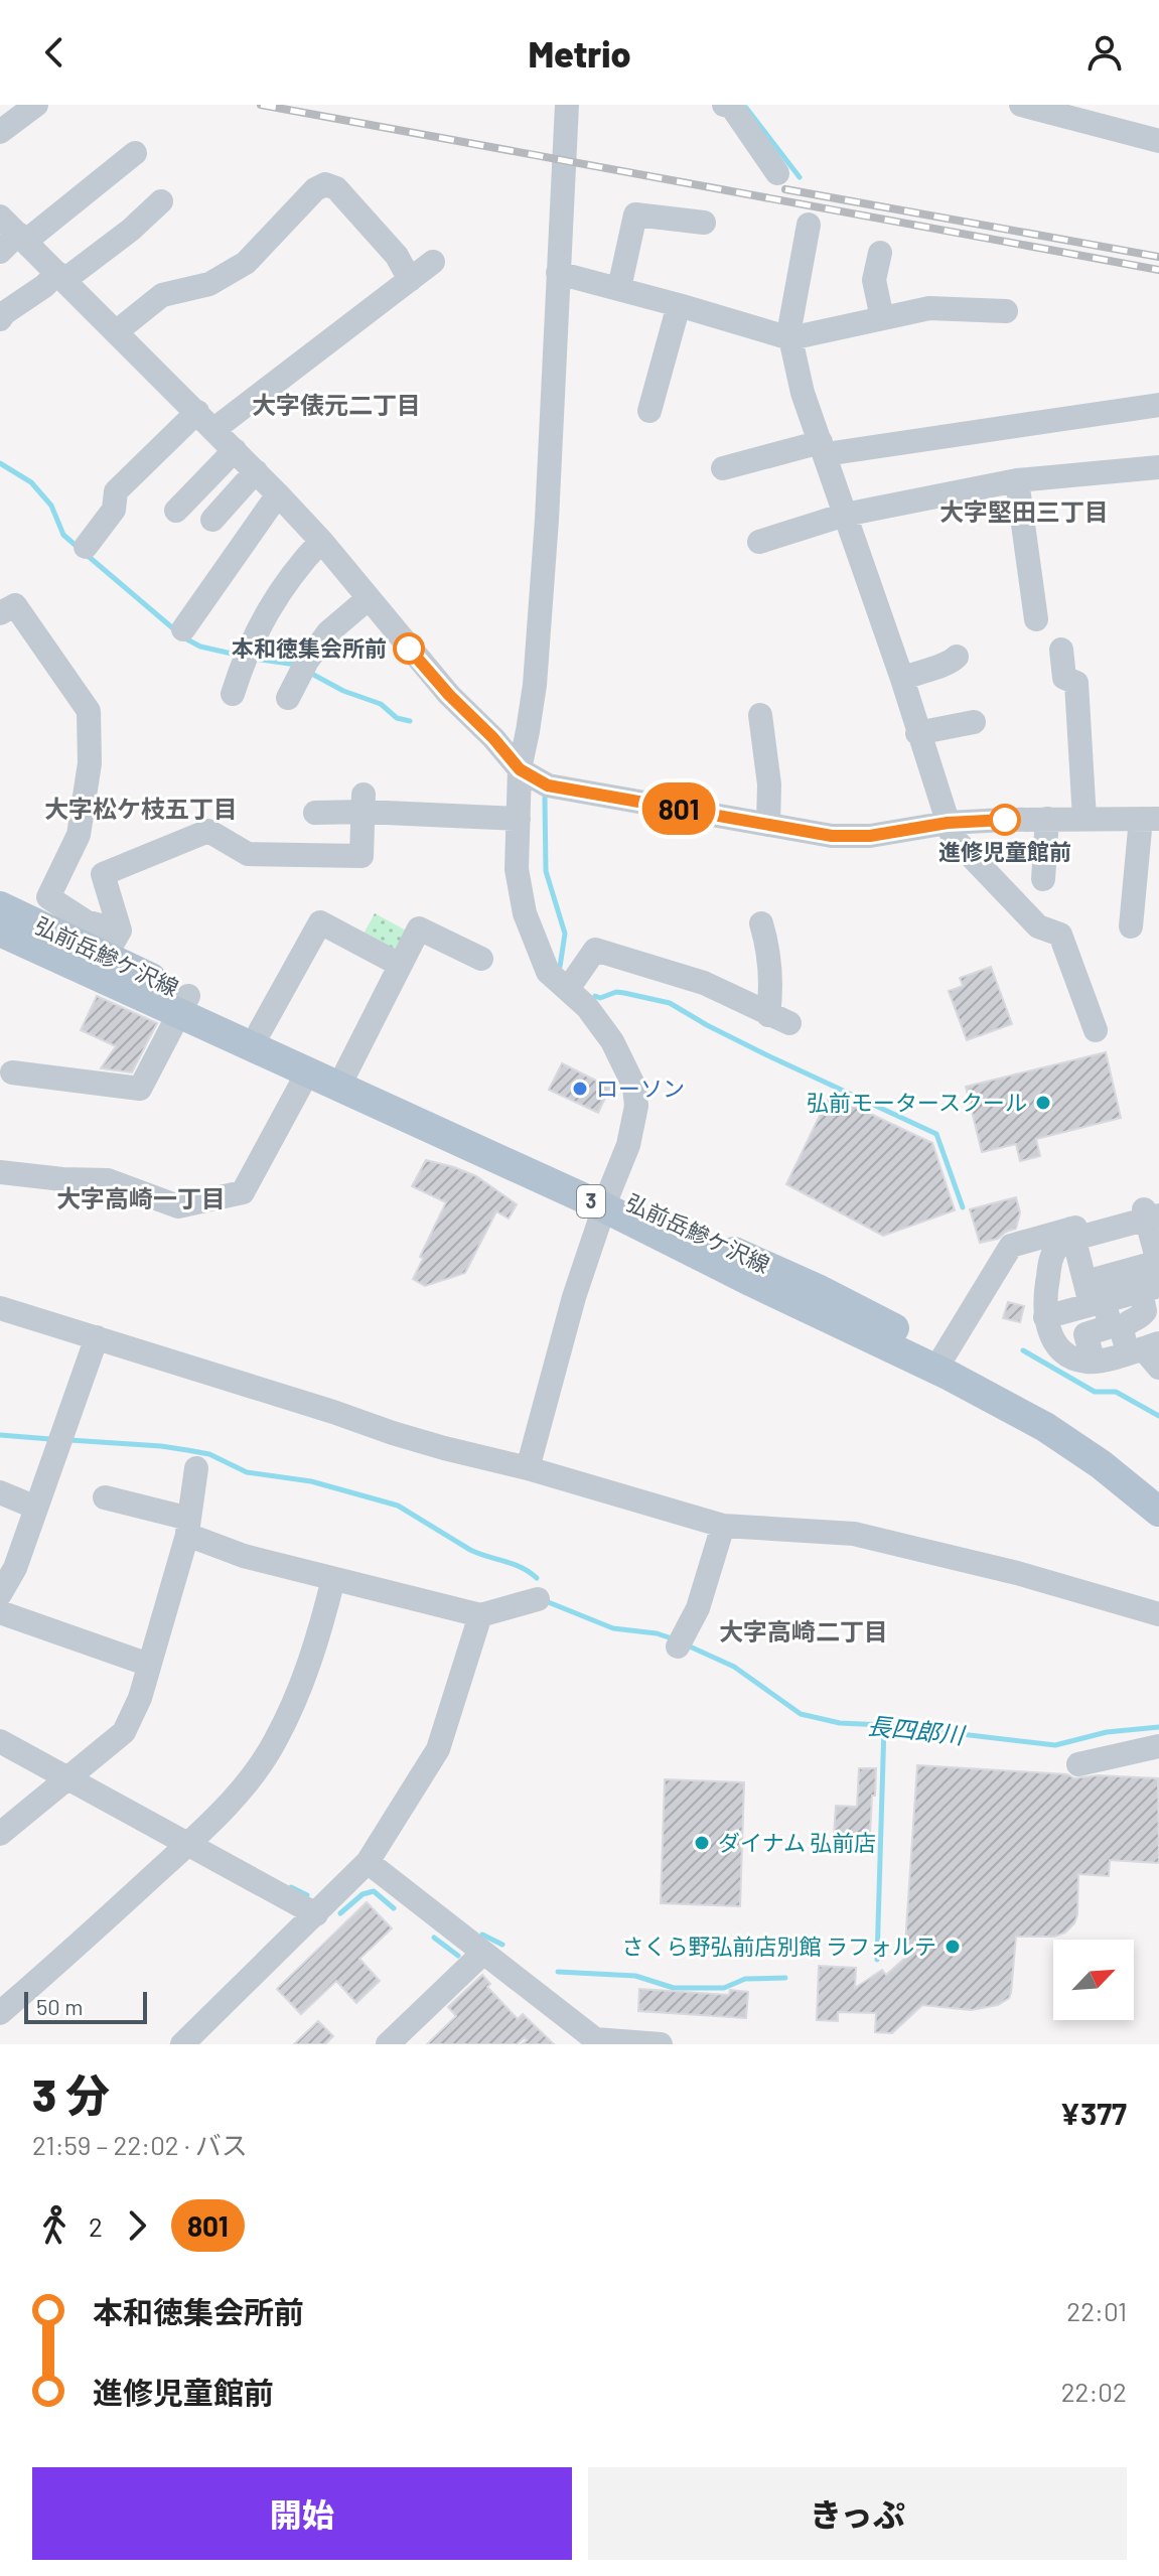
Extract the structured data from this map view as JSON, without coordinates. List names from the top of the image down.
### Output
{
  "streets": {
    "main road": ["弘前岳鰺ケ沢線", "3"]
  },
  "crossings": [
    ["弘前岳鰺ケ沢線", "3"]
  ],
  "districts": [
    "大字俵元二丁目",
    "大字堅田三丁目",
    "大字松ケ枝五丁目",
    "大字高崎一丁目",
    "大字高崎二丁目"
  ],
  "water": ["長四郎川"],
  "places": [
    "本和徳集会所前",
    "進修児童館前",
    "ローソン",
    "弘前モータースクール",
    "ダイナム 弘前店",
    "さくら野弘前店別館 ラフォルテ"
  ],
  "lines": ["bus line 801"],
  "scale_bar": "50 m",
  "north": "top right",
  "page": {
    "header": "Metrio",
    "on_map": "801",
    "scale": "50 m",
    "heading": ["3 分", "21:59 – 22:02 · バス", "¥377"],
    "legs": ["2", "801"],
    "list": [
      {
        "name": "本和徳集会所前",
        "value": "22:01"
      },
      {
        "name": "進修児童館前",
        "value": "22:02"
      }
    ],
    "buttons": ["開始", "きっぷ"]
  }
}
